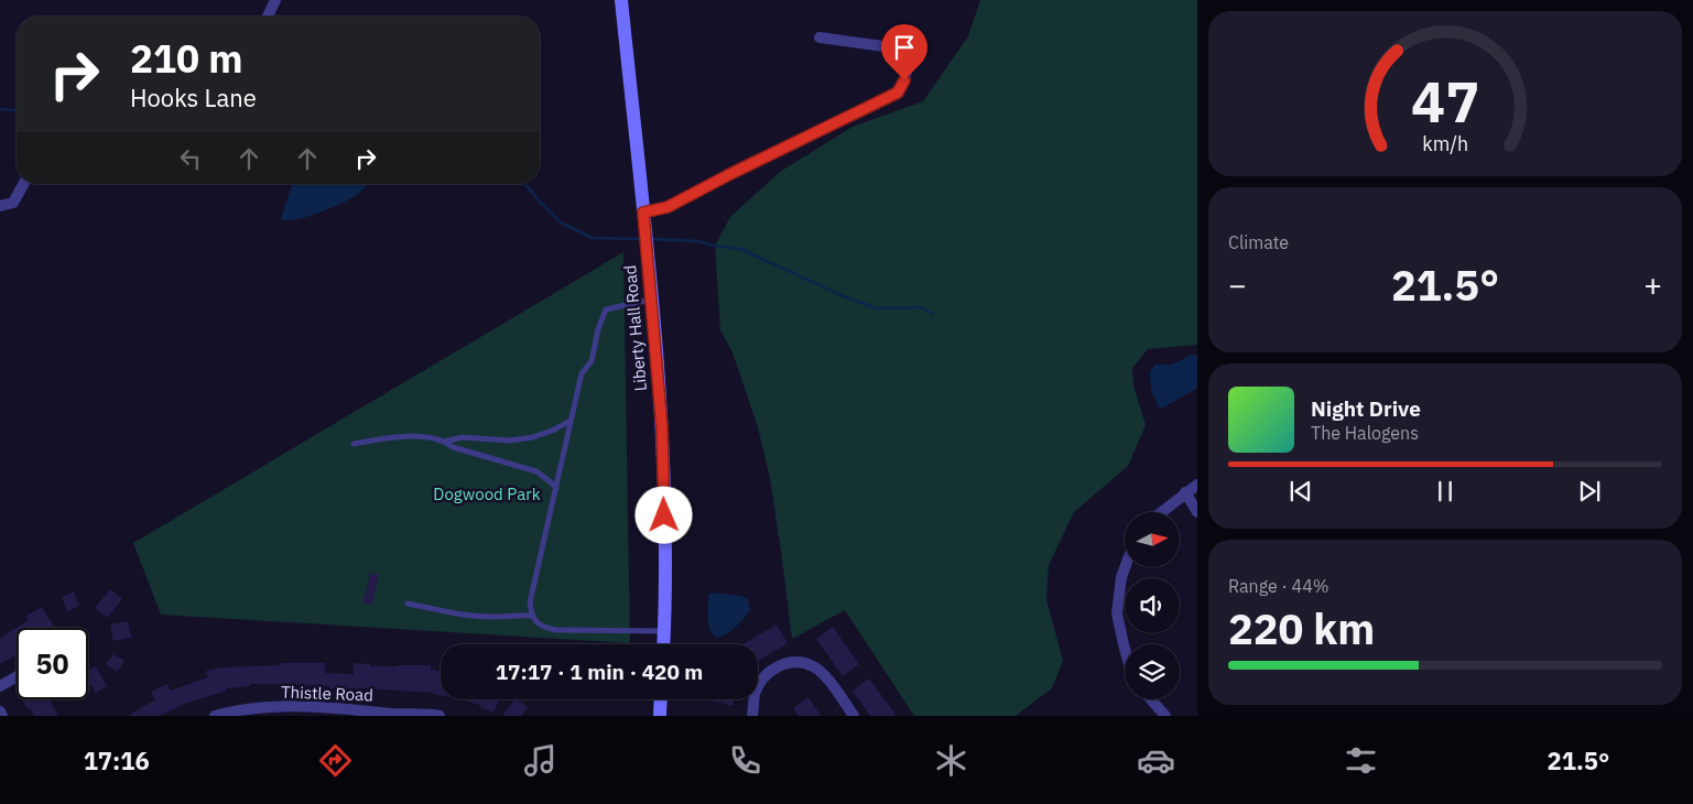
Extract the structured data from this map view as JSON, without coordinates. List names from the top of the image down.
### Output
{
  "streets": {
    "main road": ["Liberty Hall Road"],
    "street": ["Thistle Road"]
  },
  "parks": ["Dogwood Park"],
  "north": "right",
  "page": {
    "turn": ["210 m", "Hooks Lane"],
    "tile": [
      "Climate",
      ["Range · 44%", "220 km"]
    ],
    "heat": ["−", "21.5°", "+"],
    "song": ["Night Drive", "The Halogens"],
    "limit": "50",
    "trip": "17:17 · 1 min · 420 m",
    "tabs": ["17:16", "21.5°"],
    "gauge": ["47", "km/h"]
  }
}
